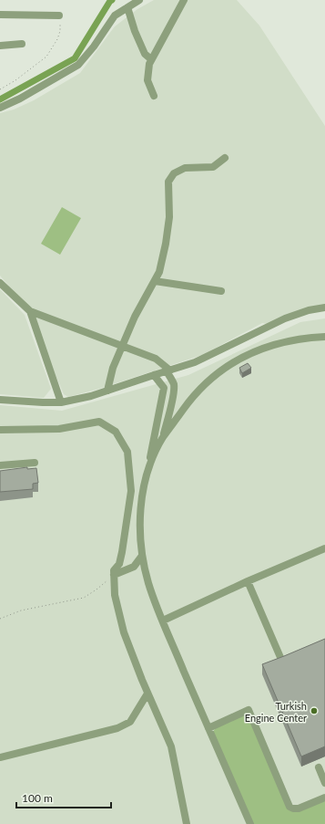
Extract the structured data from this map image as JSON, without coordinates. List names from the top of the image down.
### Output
{
  "places": ["Turkish Engine Center"],
  "scale_bar": "100 m"
}
